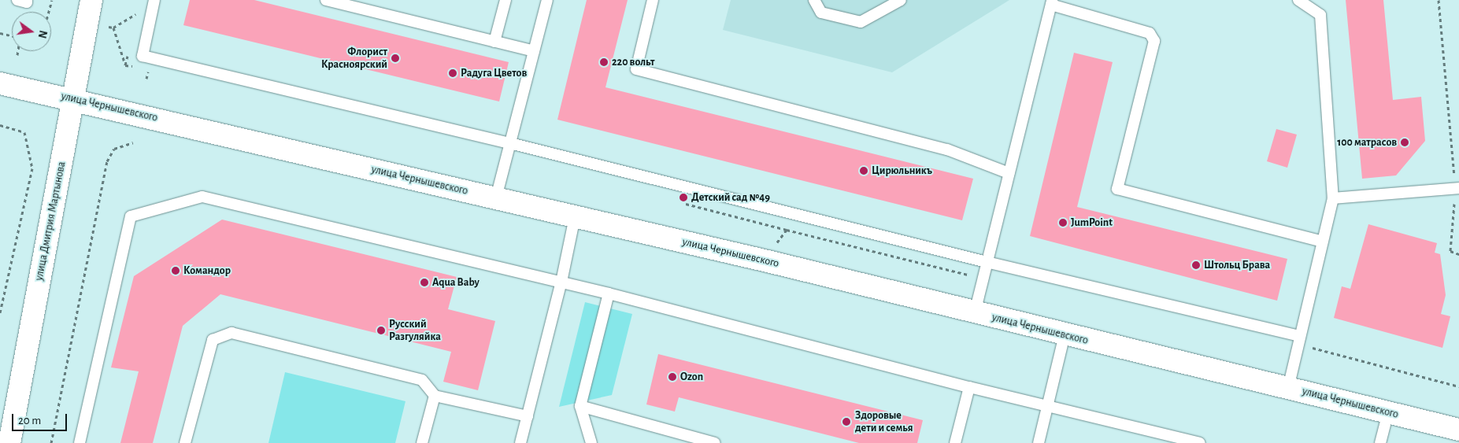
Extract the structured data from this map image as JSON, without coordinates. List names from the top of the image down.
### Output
{
  "streets": {
    "main road": ["улица Чернышевского", "улица Дмитрия Мартынова"]
  },
  "crossings": [
    ["улица Чернышевского", "улица Дмитрия Мартынова"]
  ],
  "places": [
    "Флорист Красноярский",
    "220 вольт",
    "Радуга Цветов",
    "100 матрасов",
    "Цирюльникъ",
    "Детский сад №49",
    "JumPoint",
    "Штольц Брава",
    "Командор",
    "Aqua Baby",
    "Русский Разгуляйка",
    "Ozon",
    "Здоровые дети и семья"
  ],
  "scale_bar": "20 m",
  "north": "right"
}
